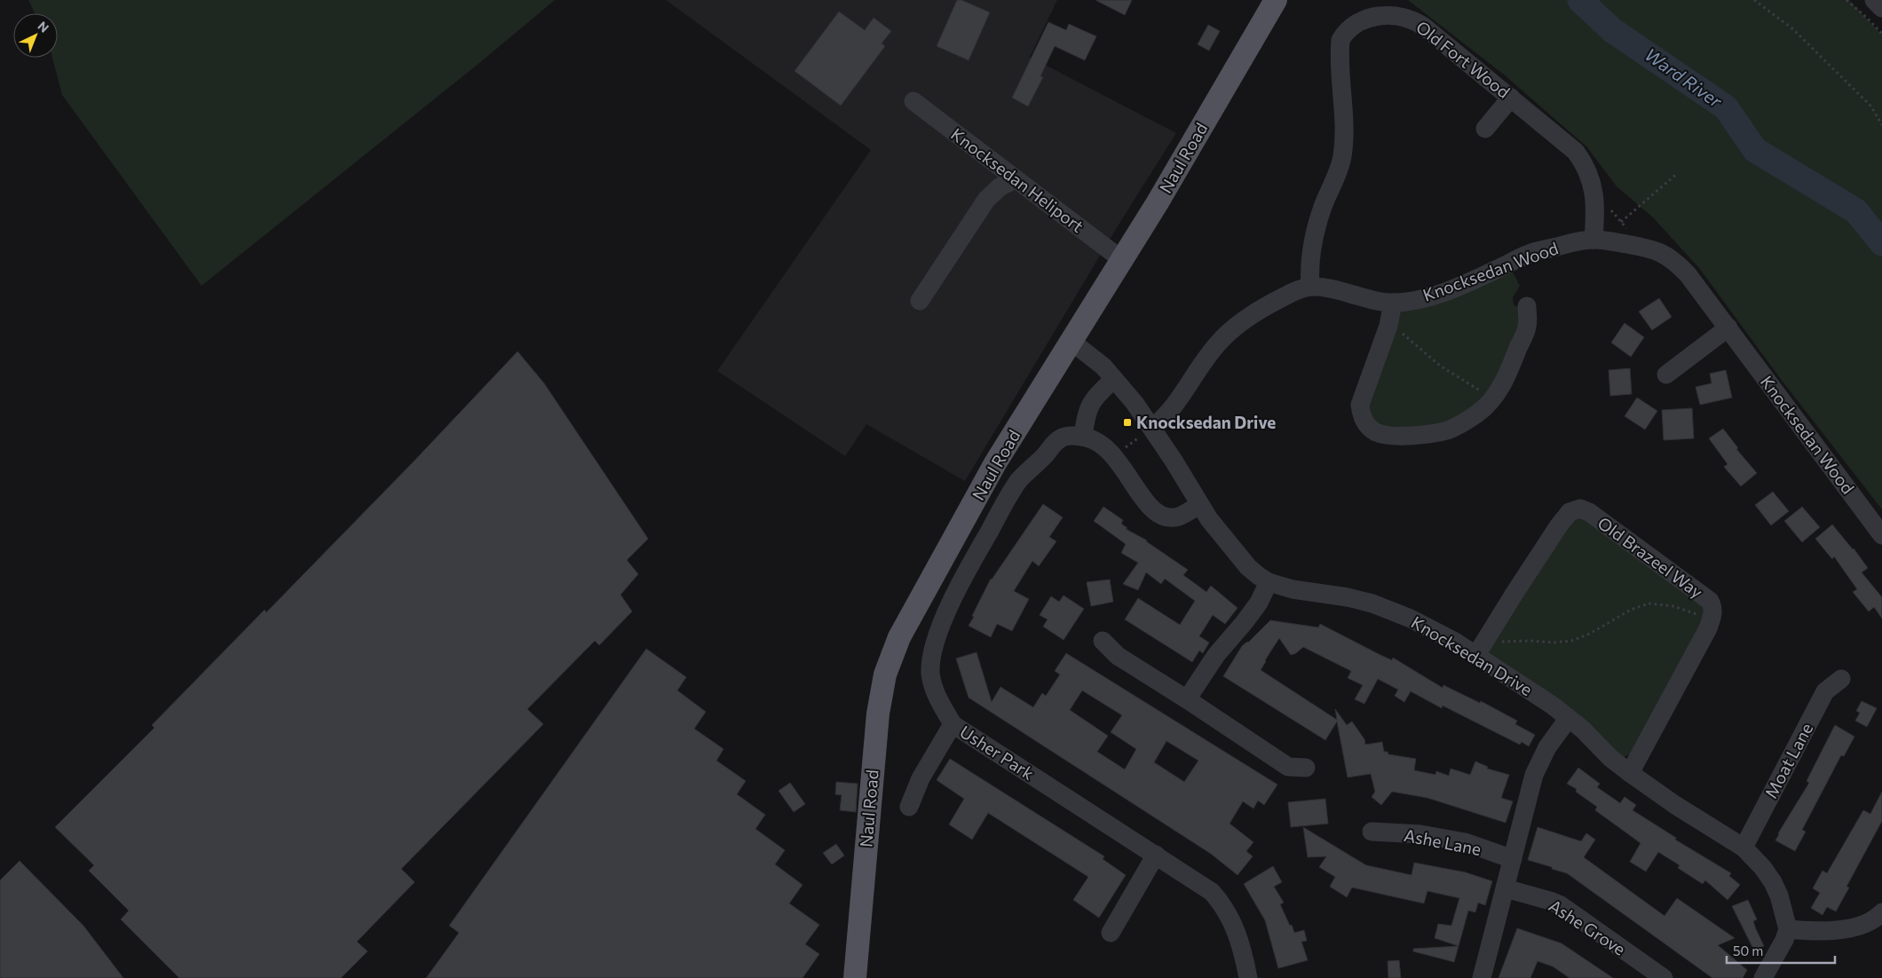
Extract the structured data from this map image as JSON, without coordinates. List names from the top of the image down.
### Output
{
  "streets": {
    "main road": ["Naul Road"],
    "street": [
      "Old Fort Wood",
      "Knocksedan Heliport",
      "Knocksedan Wood",
      "Old Brazeel Way",
      "Knocksedan Drive",
      "Usher Park",
      "Moat Lane",
      "Ashe Lane",
      "Ashe Grove"
    ]
  },
  "crossings": [
    ["Old Fort Wood", "Knocksedan Wood"],
    ["Naul Road", "Knocksedan Heliport"],
    ["Naul Road", "Knocksedan Drive"],
    ["Old Brazeel Way", "Knocksedan Drive"],
    ["Knocksedan Drive", "Moat Lane"]
  ],
  "water": ["Ward River"],
  "places": {
    "transit": ["Knocksedan Drive"]
  },
  "scale_bar": "50 m",
  "north": "top right"
}
